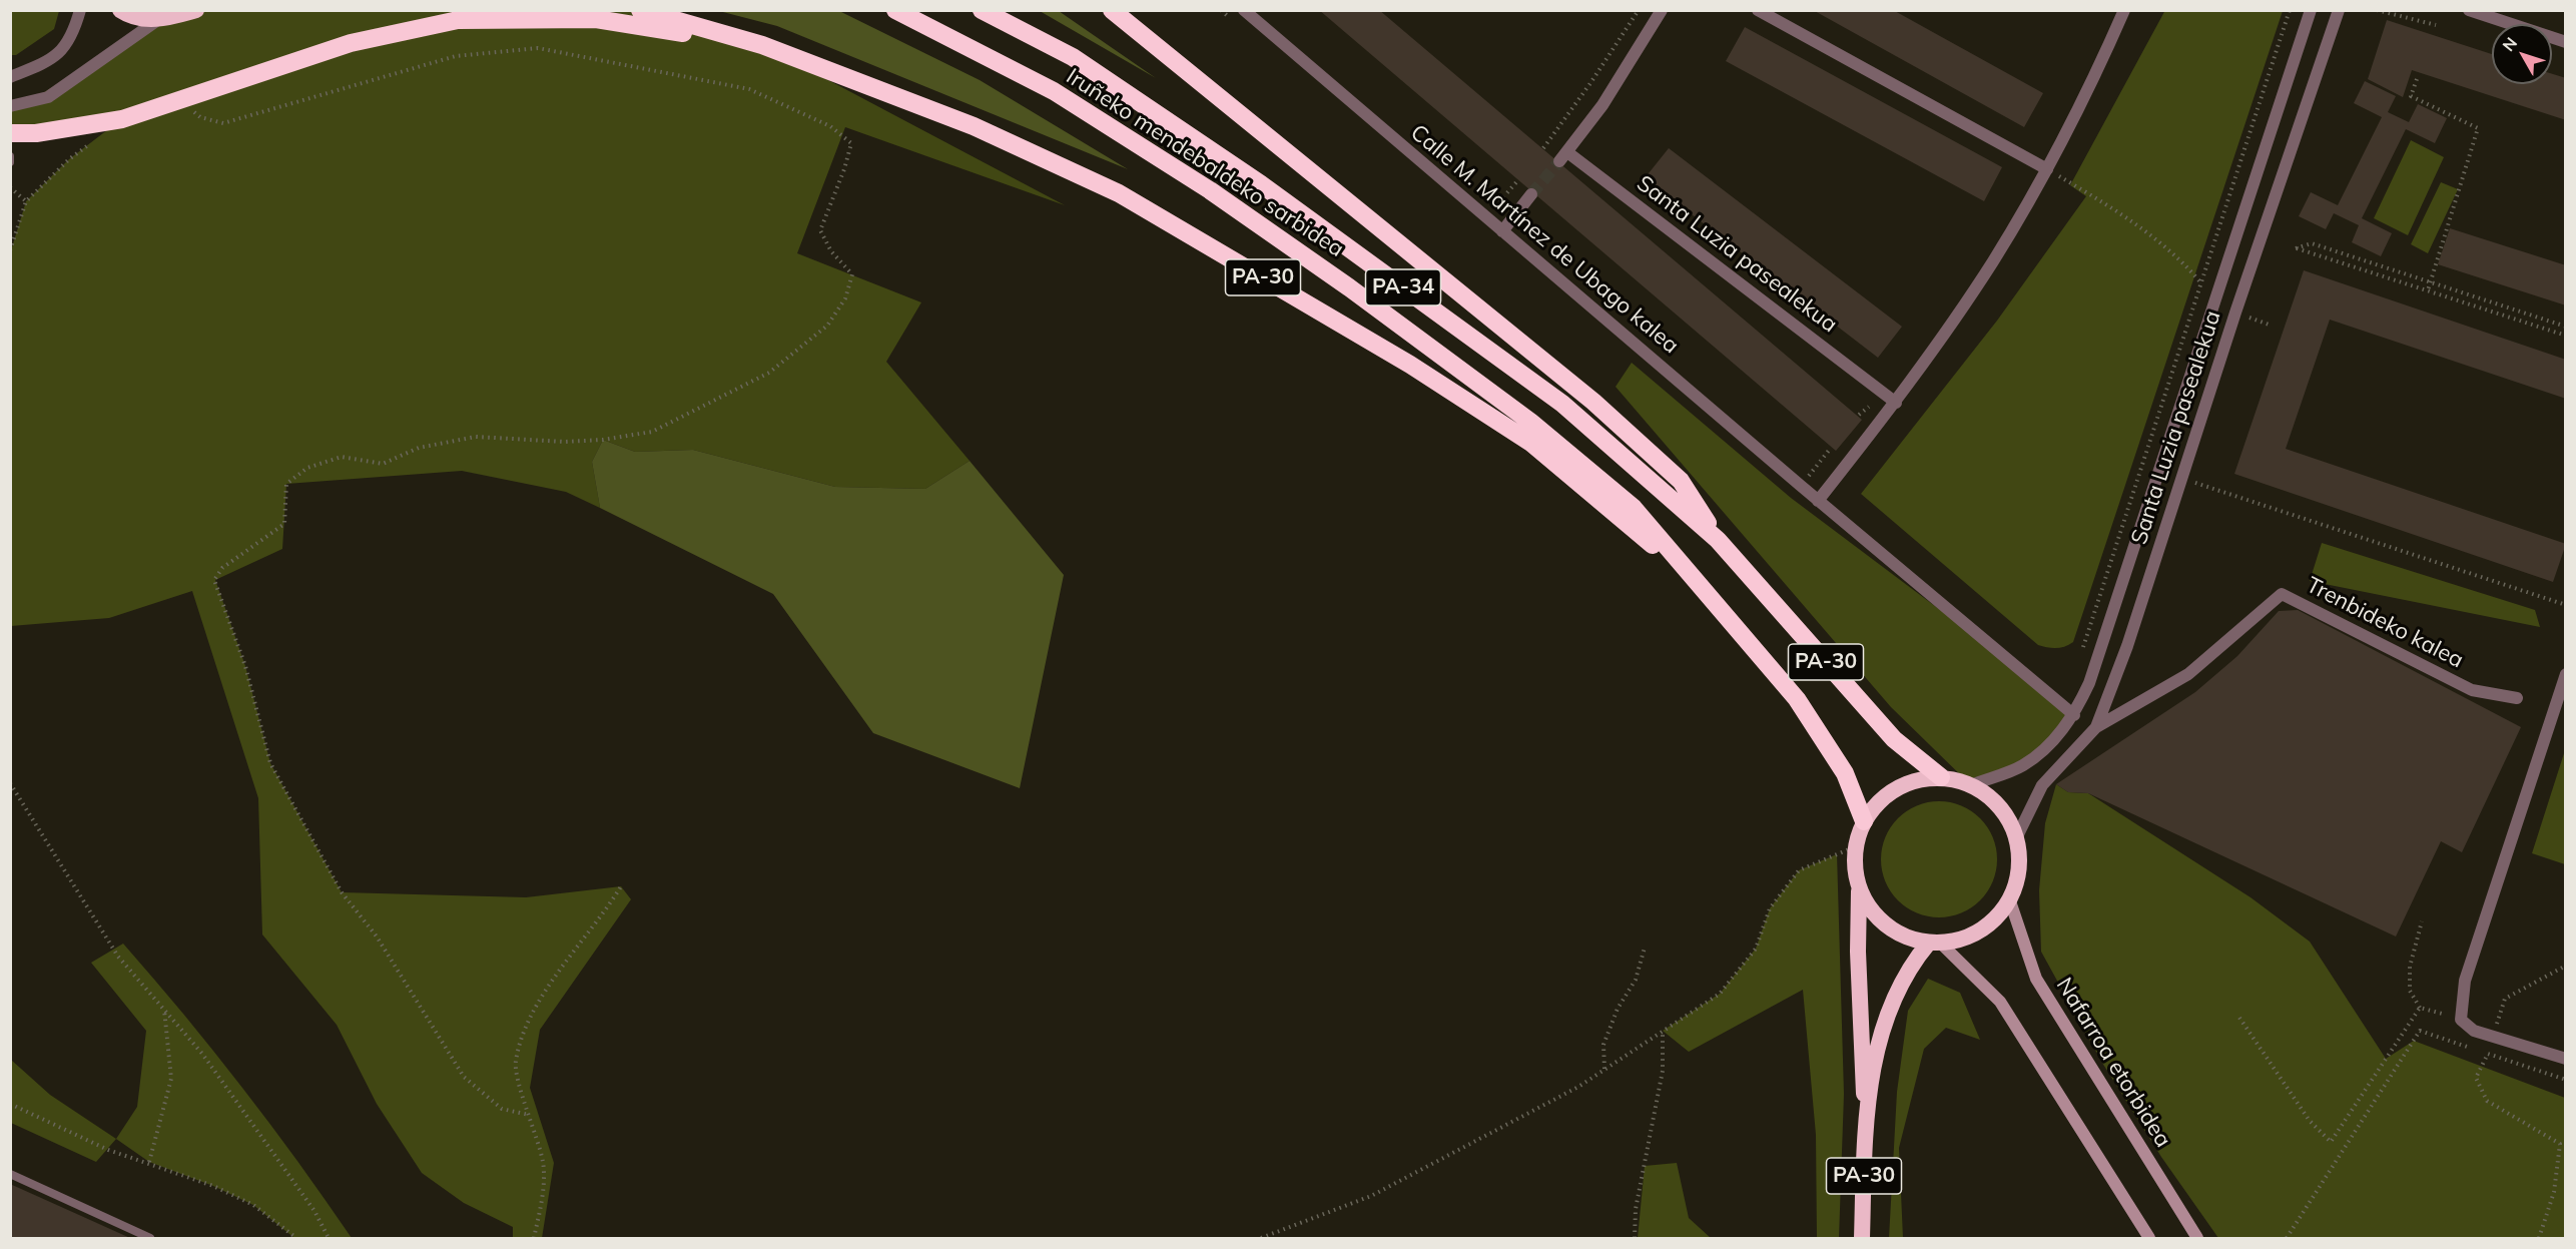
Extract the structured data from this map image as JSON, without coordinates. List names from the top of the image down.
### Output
{
  "streets": {
    "highway": ["Iruñeko mendebaldeko sarbidea", "PA-30", "PA-34"],
    "main road": ["Nafarroa etorbidea"],
    "street": ["Calle M. Martínez de Ubago kalea", "Santa Luzia pasealekua", "Trenbideko kalea"]
  },
  "crossings": [
    ["Iruñeko mendebaldeko sarbidea", "PA-30"],
    ["Calle M. Martínez de Ubago kalea", "Santa Luzia pasealekua"],
    ["Santa Luzia pasealekua", "PA-30"],
    ["Santa Luzia pasealekua", "Trenbideko kalea"],
    ["Santa Luzia pasealekua", "Nafarroa etorbidea"],
    ["PA-30", "Nafarroa etorbidea"]
  ],
  "north": "top left"
}
